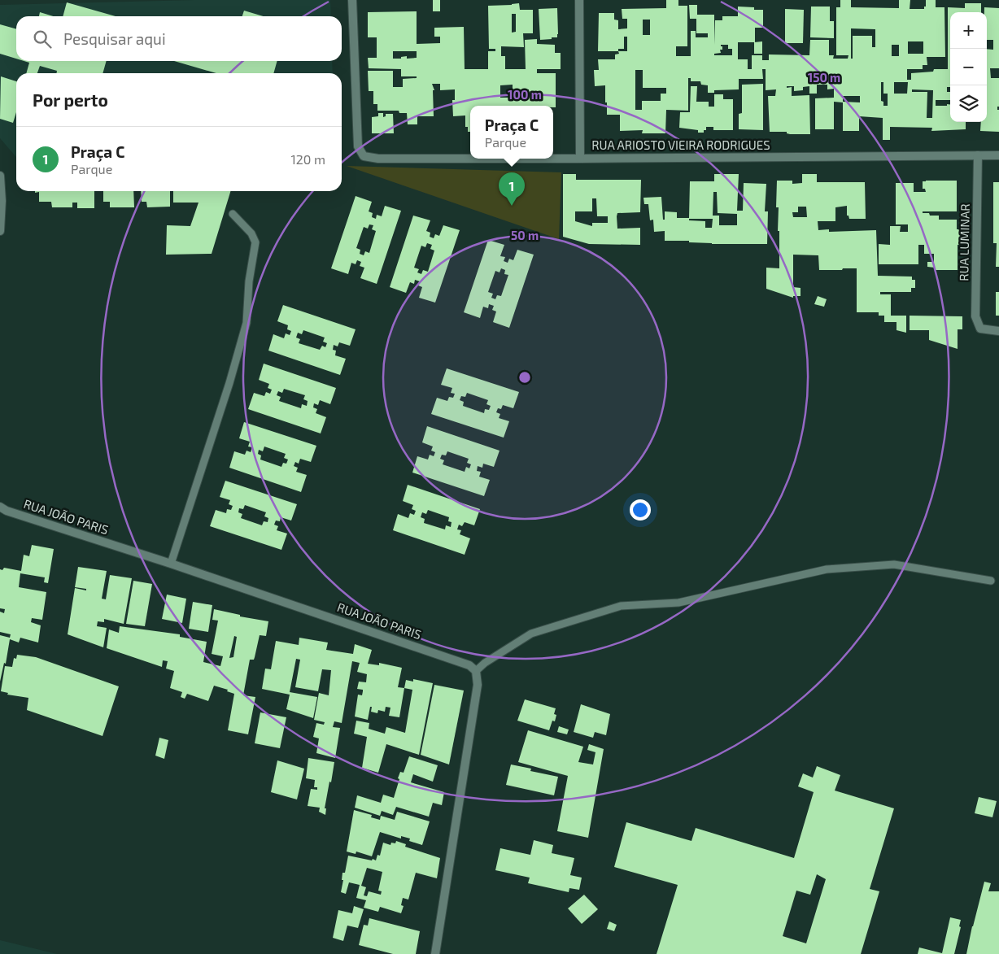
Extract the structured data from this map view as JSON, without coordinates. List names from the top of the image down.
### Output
{
  "streets": {
    "street": ["RUA ARIOSTO VIEIRA RODRIGUES", "RUA LUMINAR", "RUA JOÃO PARIS"]
  },
  "crossings": [
    ["RUA ARIOSTO VIEIRA RODRIGUES", "RUA LUMINAR"]
  ],
  "page": {
    "map_buttons": ["+", "−"],
    "search": "Pesquisar aqui",
    "heading": "Por perto",
    "popup": ["Praça C", "Parque"],
    "list": [
      {
        "mark": "1",
        "name": "Praça C",
        "note": "Parque",
        "value": "120 m"
      }
    ],
    "pins": "1"
  },
  "rings": ["150 m", "100 m", "50 m"]
}
